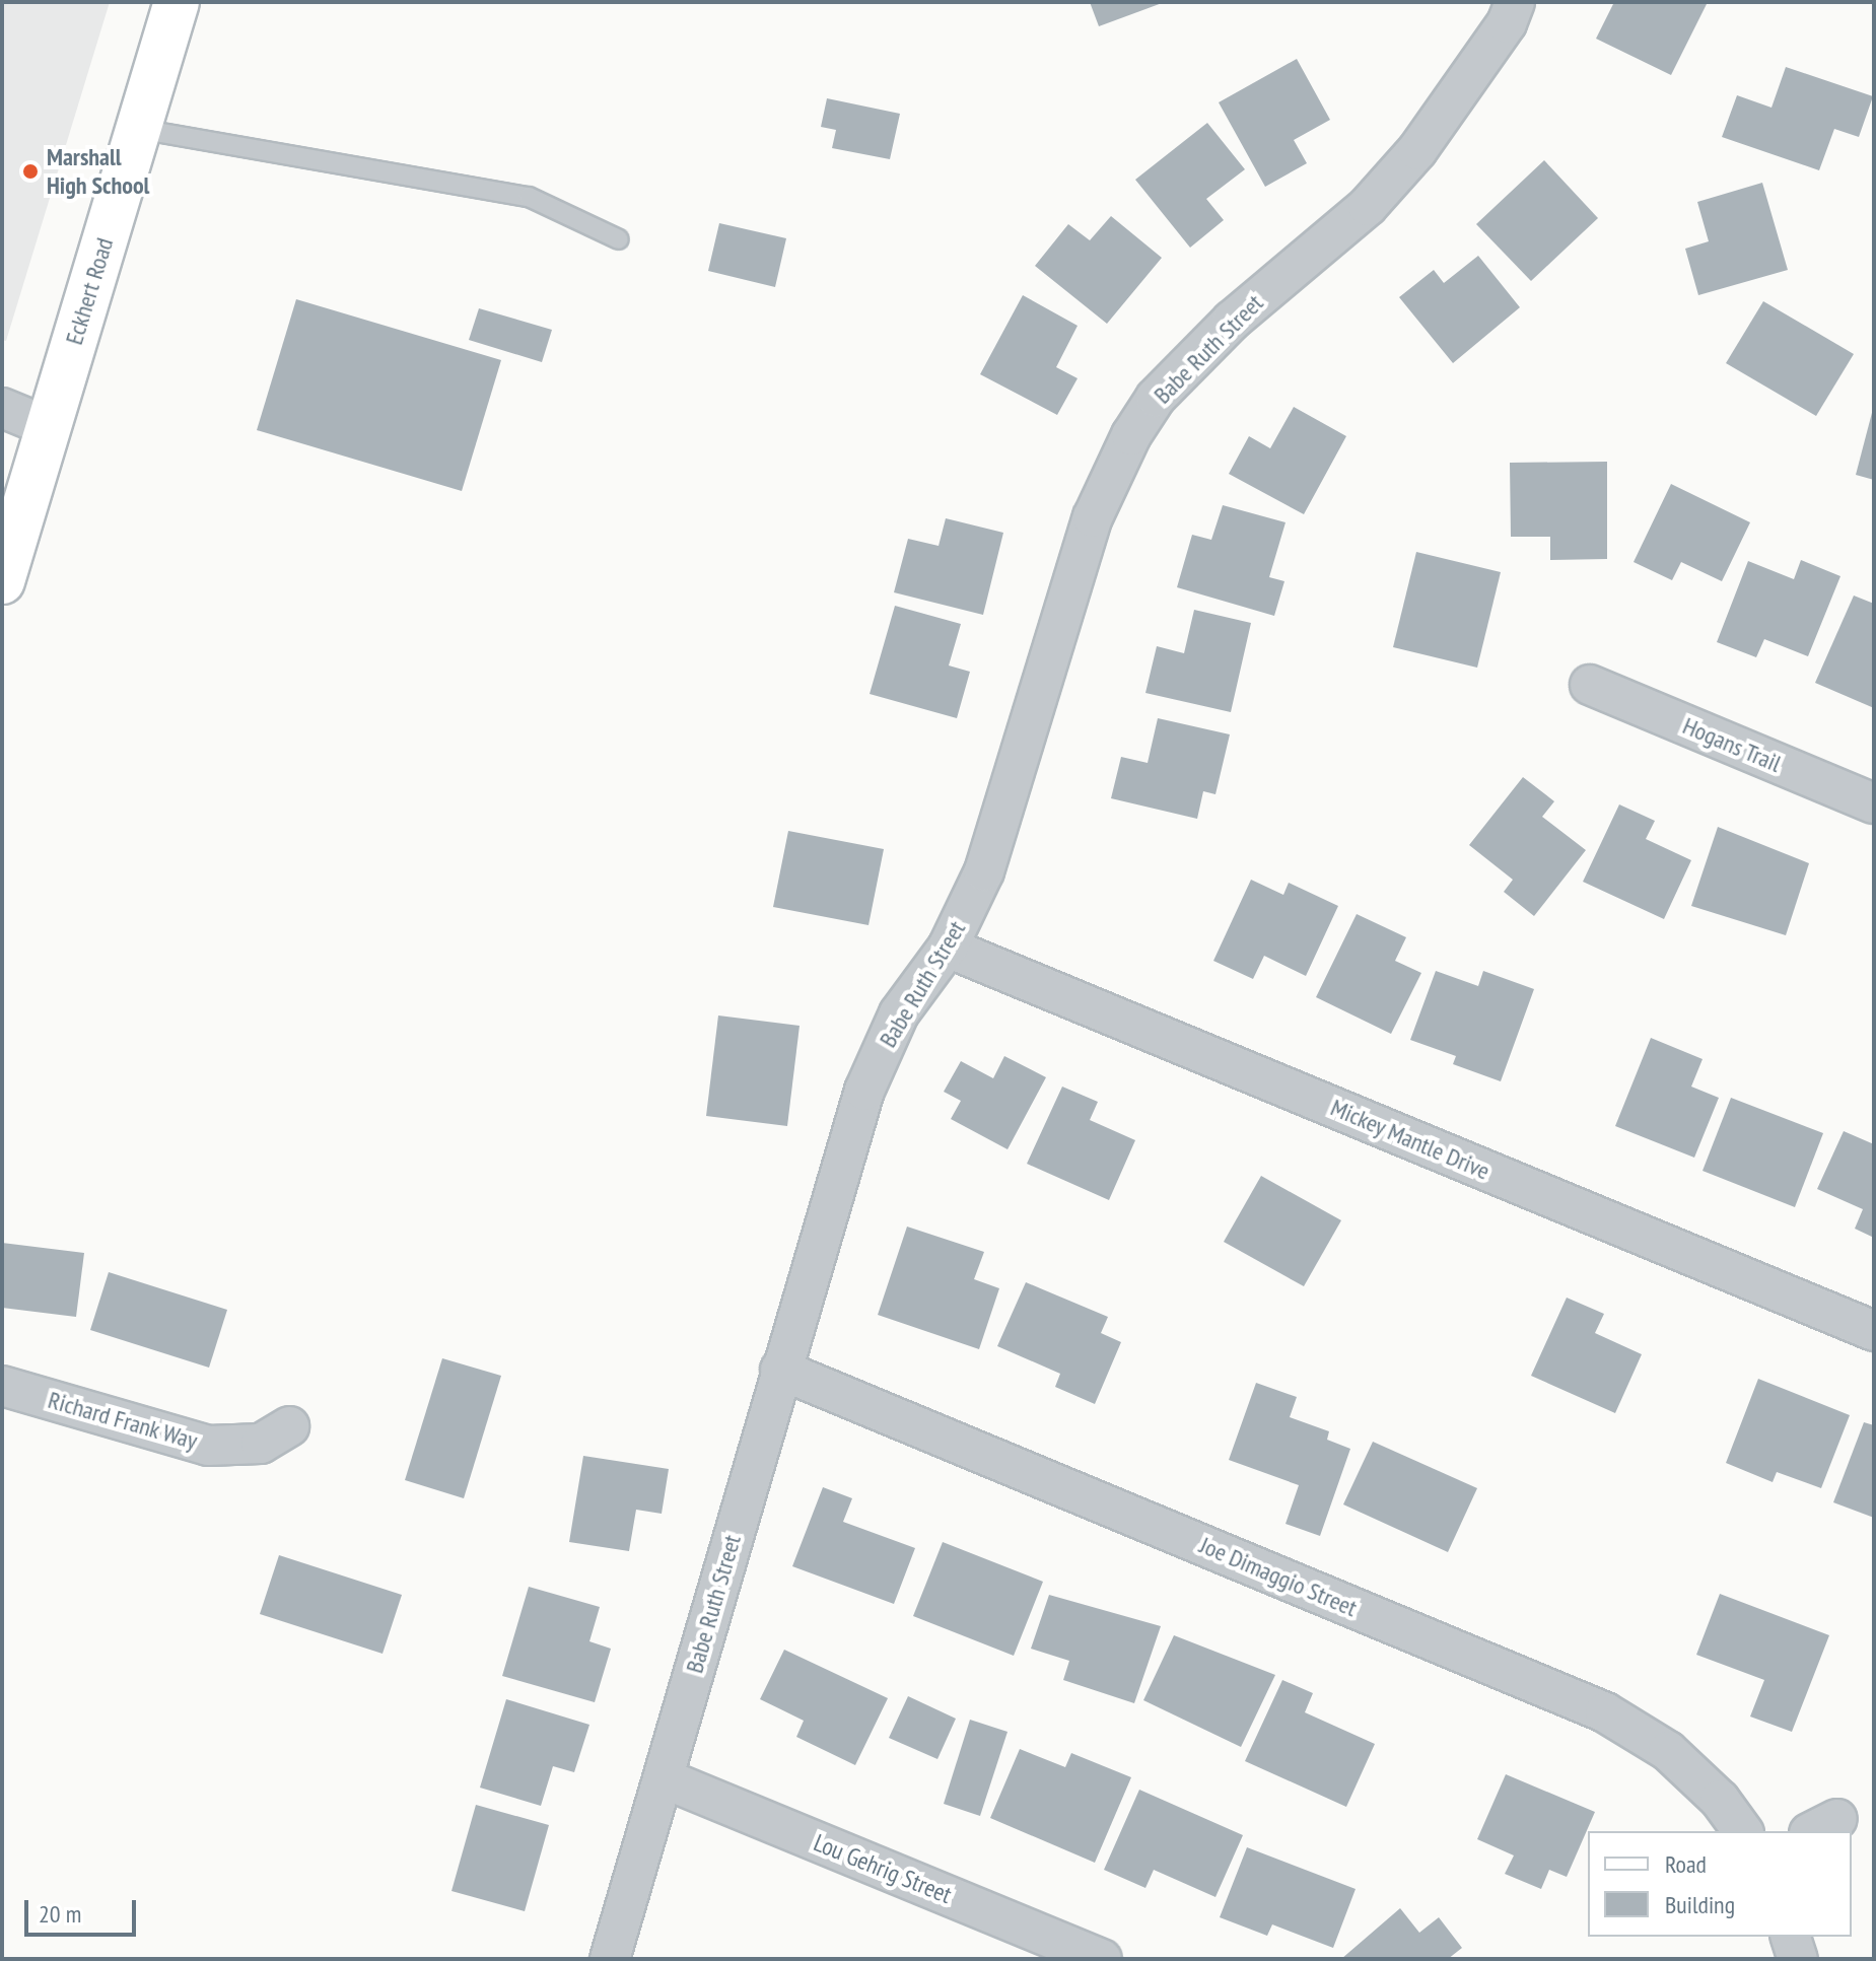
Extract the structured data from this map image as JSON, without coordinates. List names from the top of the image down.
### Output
{
  "streets": {
    "main road": ["Eckhert Road"],
    "street": [
      "Babe Ruth Street",
      "Hogans Trail",
      "Mickey Mantle Drive",
      "Richard Frank Way",
      "Joe Dimaggio Street",
      "Lou Gehrig Street"
    ]
  },
  "crossings": [
    ["Babe Ruth Street", "Mickey Mantle Drive"],
    ["Babe Ruth Street", "Joe Dimaggio Street"],
    ["Babe Ruth Street", "Lou Gehrig Street"]
  ],
  "places": ["Marshall High School"],
  "legend": ["Road", "Building"],
  "scale_bar": "20 m"
}
